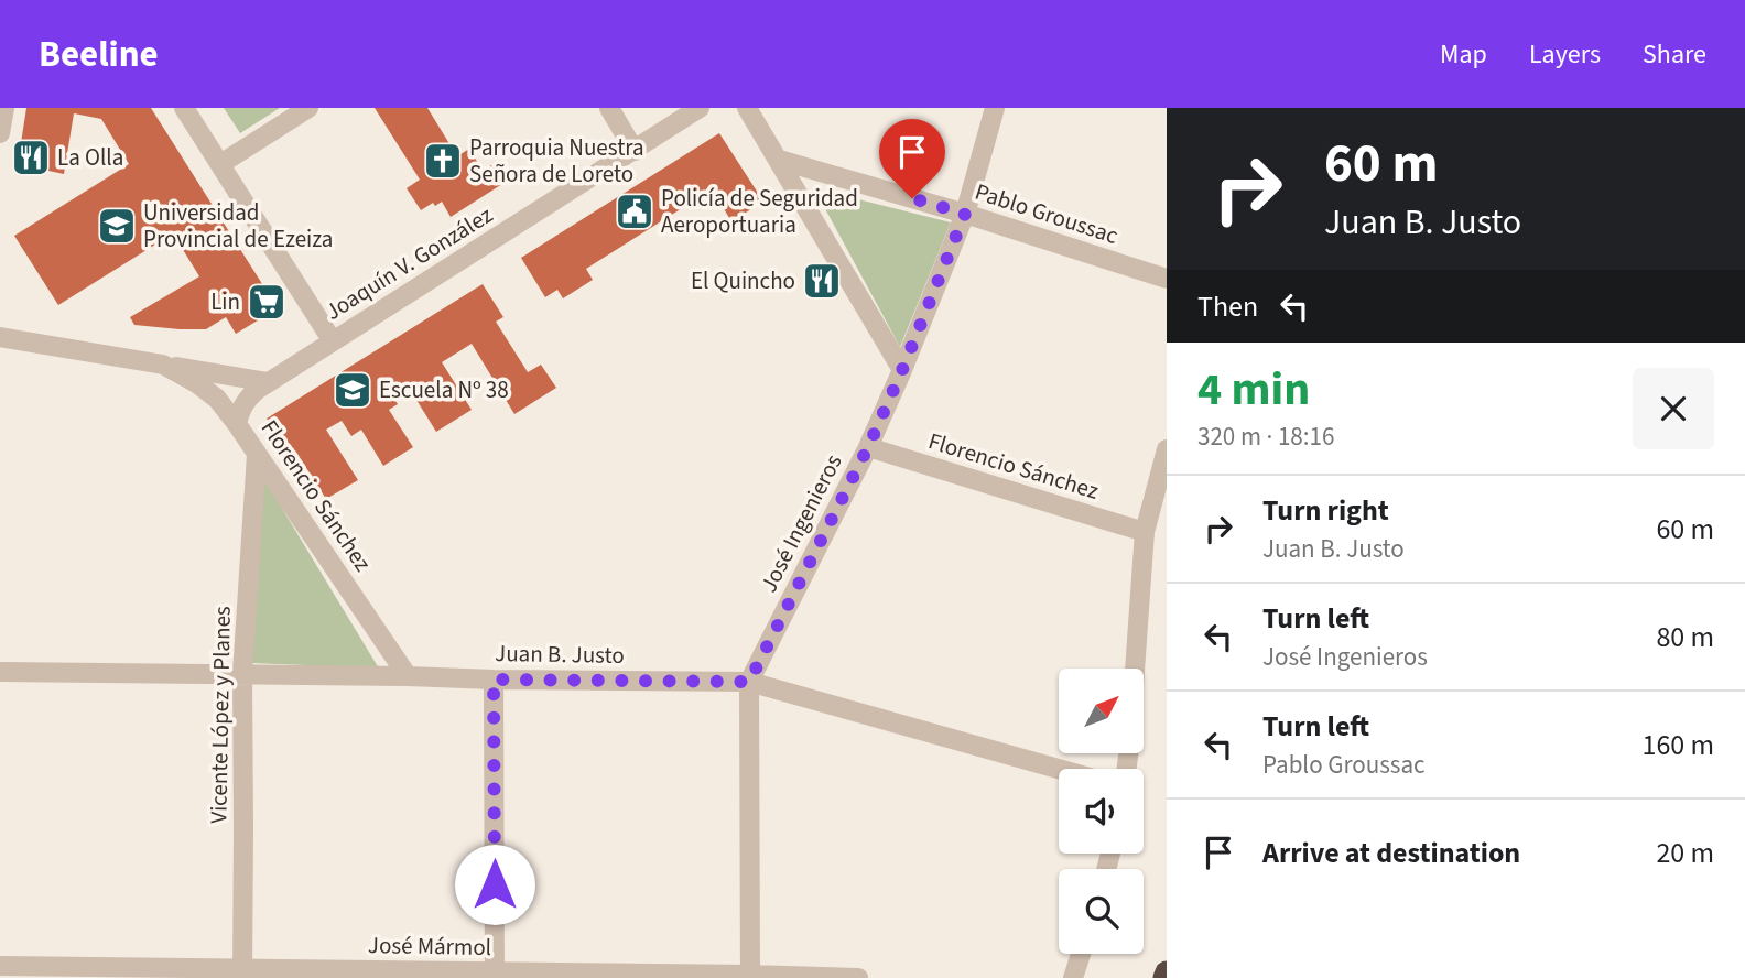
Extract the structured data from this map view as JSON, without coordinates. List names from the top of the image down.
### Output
{
  "streets": {
    "street": [
      "Pablo Groussac",
      "Joaquín V. González",
      "Florencio Sánchez",
      "José Ingenieros",
      "Juan B. Justo",
      "Vicente López y Planes",
      "José Mármol"
    ]
  },
  "crossings": [
    ["Pablo Groussac", "José Ingenieros"],
    ["Joaquín V. González", "Florencio Sánchez"],
    ["Florencio Sánchez", "José Ingenieros"],
    ["Florencio Sánchez", "Juan B. Justo"],
    ["Florencio Sánchez", "Vicente López y Planes"],
    ["José Ingenieros", "Juan B. Justo"],
    ["José Ingenieros", "José Mármol"],
    ["Juan B. Justo", "Vicente López y Planes"],
    ["Vicente López y Planes", "José Mármol"]
  ],
  "places": {
    "restaurant": ["La Olla", "El Quincho"],
    "church": ["Parroquia Nuestra Señora de Loreto"],
    "public building": ["Policía de Seguridad Aeroportuaria"],
    "school or university": ["Universidad Provincial de Ezeiza", "Escuela Nº 38"],
    "supermarket": ["Lin"]
  },
  "north": "top right",
  "page": {
    "header": "Beeline",
    "nav": ["Map", "Layers", "Share"],
    "turn": ["60 m", "Juan B. Justo"],
    "then": "Then",
    "heading": ["4 min", "320 m · 18:16"],
    "list": [
      {
        "name": "Turn right",
        "note": "Juan B. Justo",
        "value": "60 m"
      },
      {
        "name": "Turn left",
        "note": "José Ingenieros",
        "value": "80 m"
      },
      {
        "name": "Turn left",
        "note": "Pablo Groussac",
        "value": "160 m"
      },
      {
        "name": "Arrive at destination",
        "value": "20 m"
      }
    ]
  }
}
